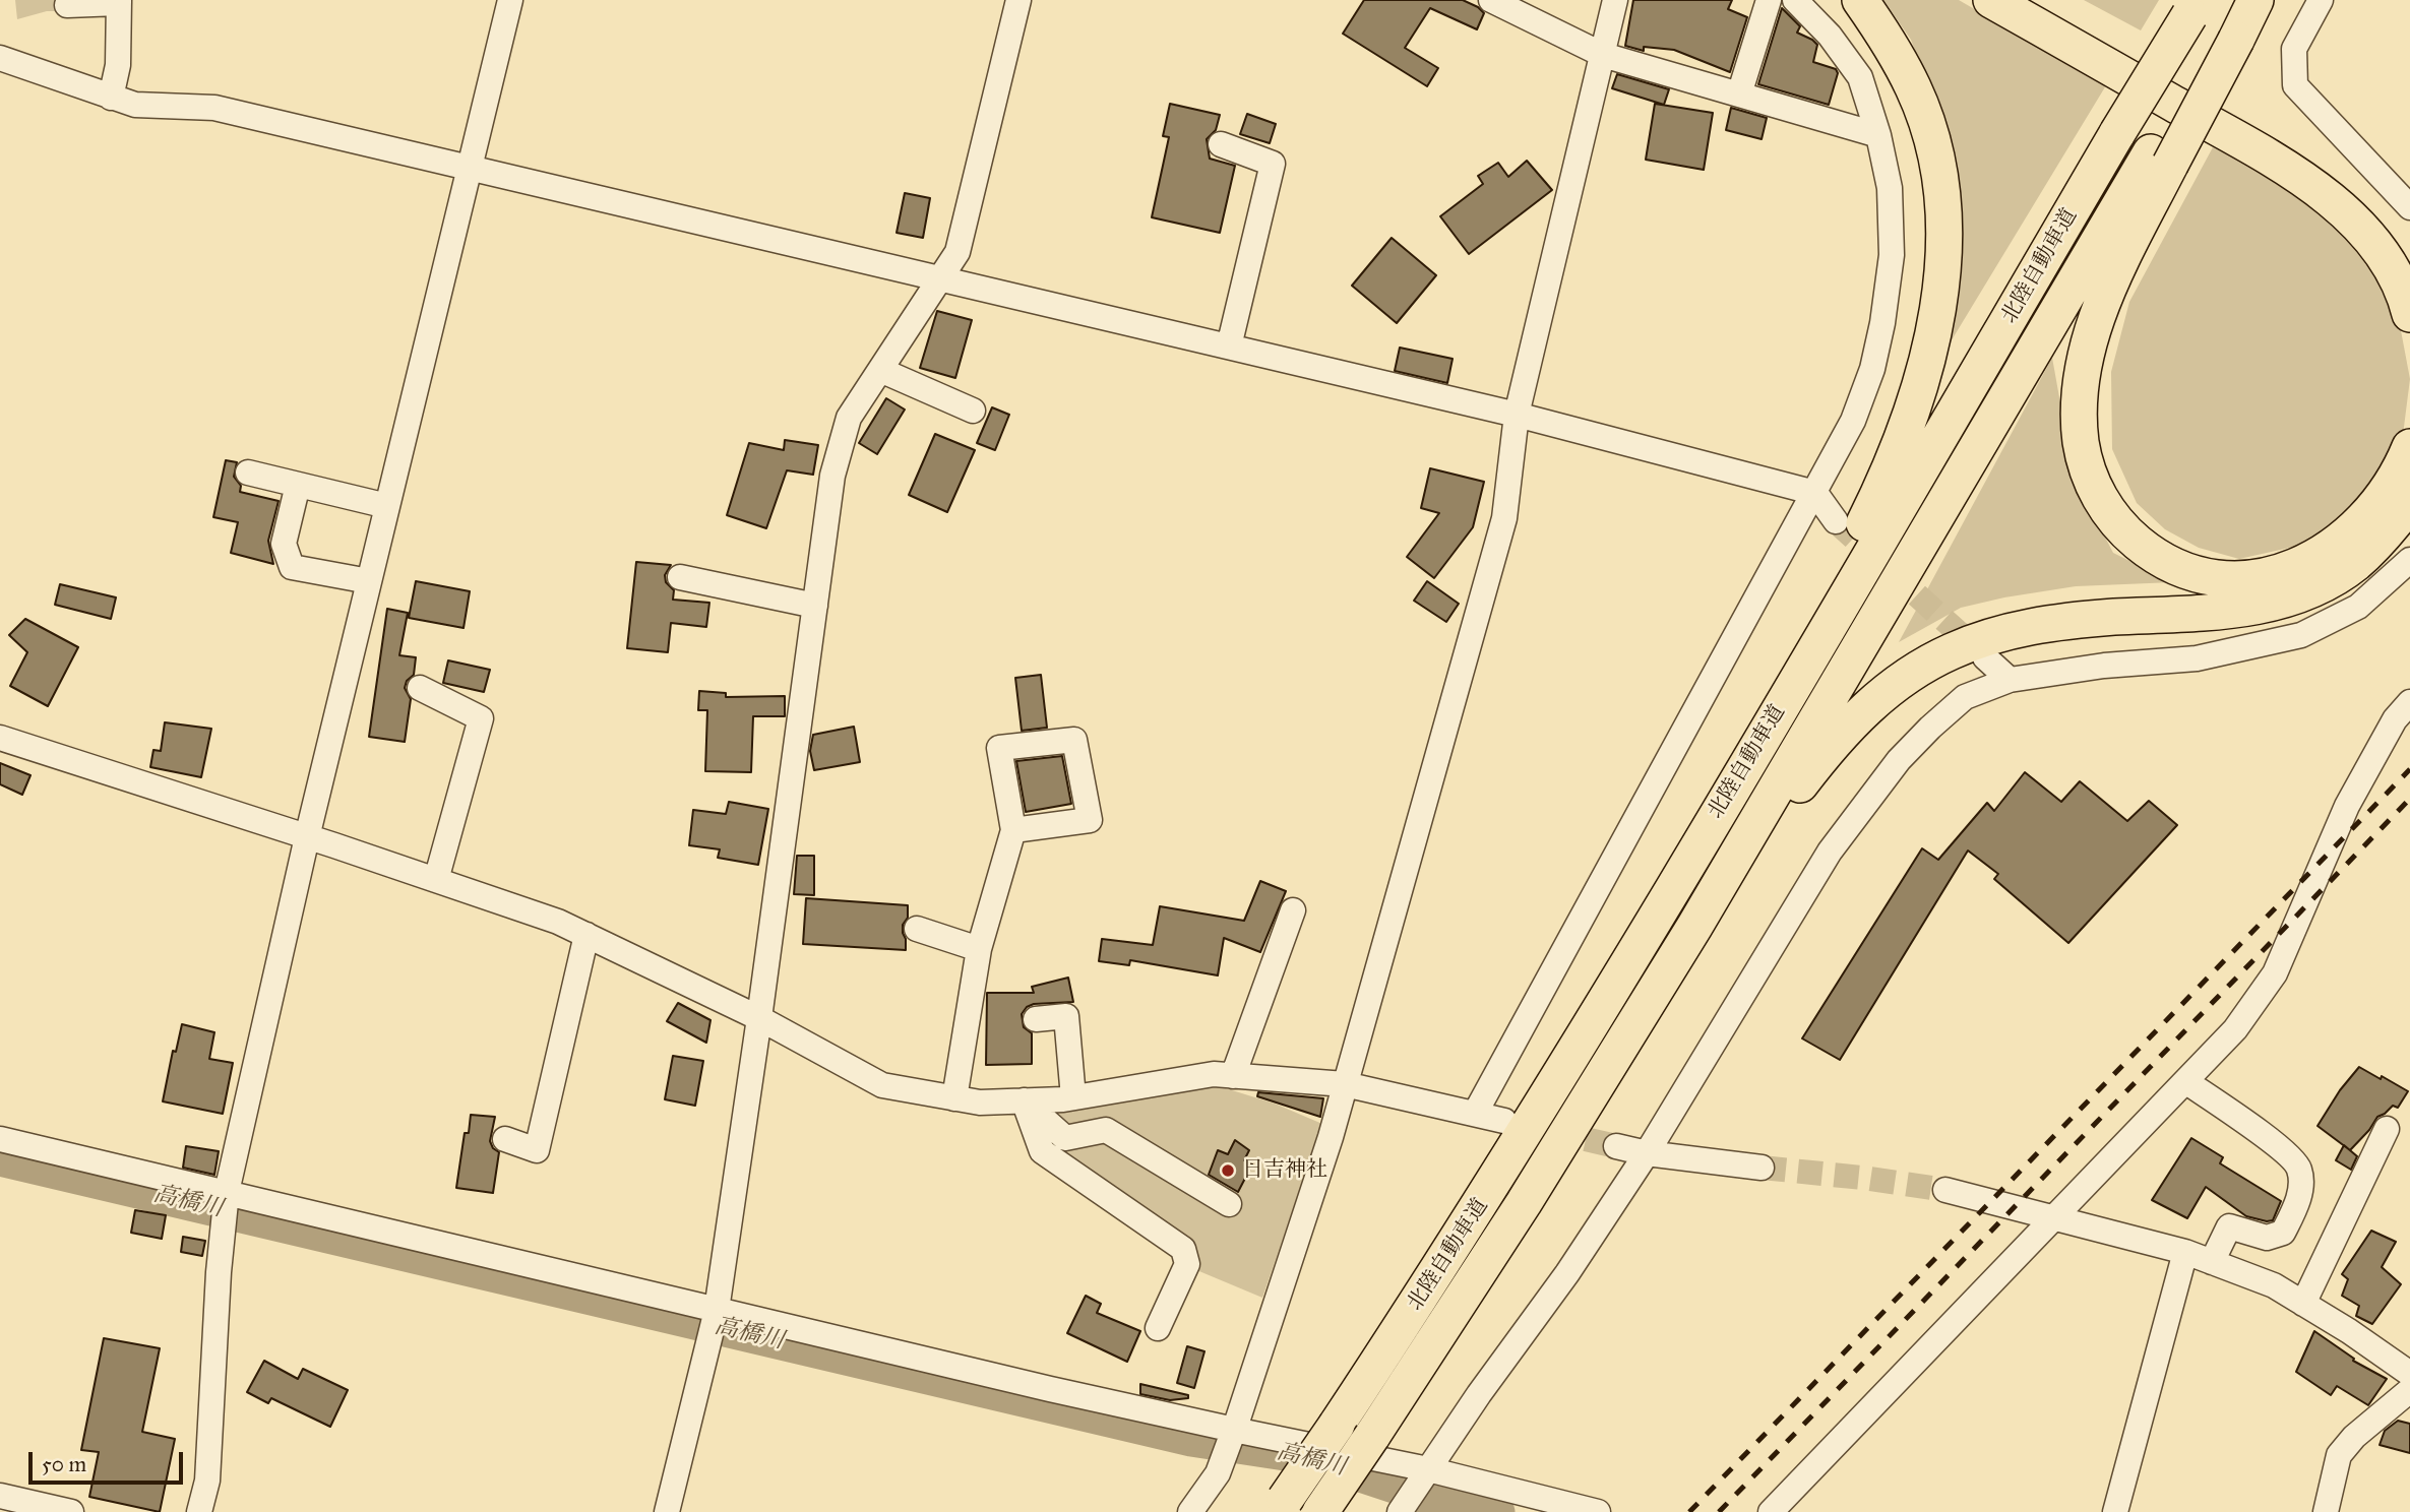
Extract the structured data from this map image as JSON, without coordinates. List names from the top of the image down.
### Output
{
  "streets": {
    "highway": ["北陸自動車道"]
  },
  "water": ["高橋川"],
  "places": ["日吉神社"],
  "scale_bar": "50 m"
}
